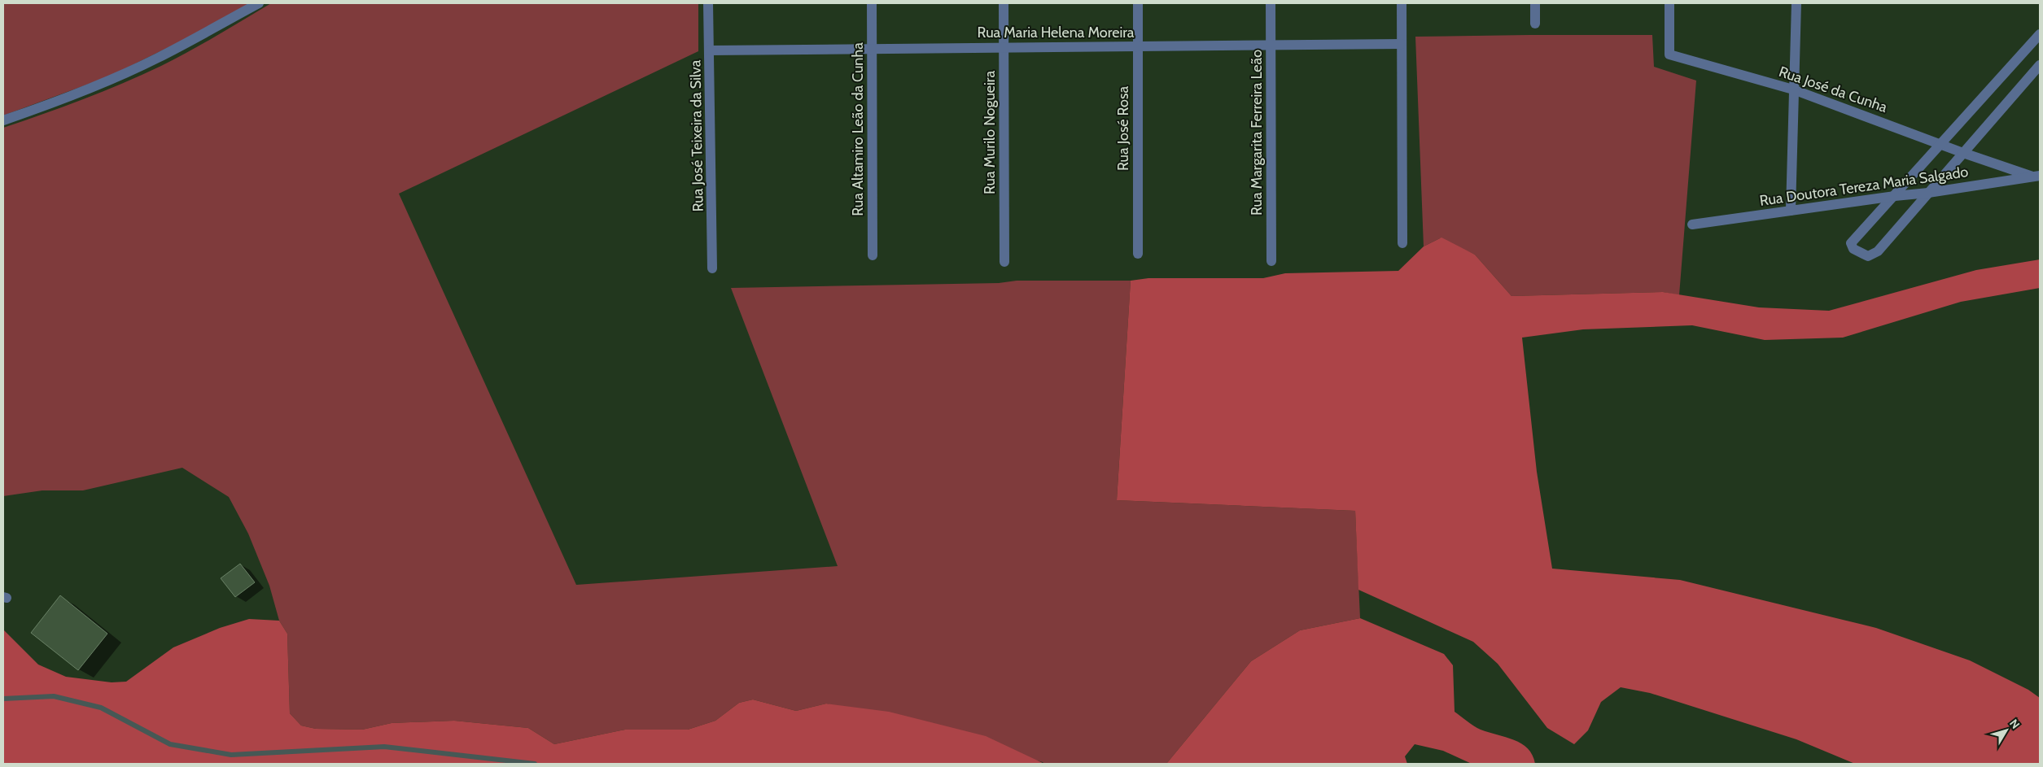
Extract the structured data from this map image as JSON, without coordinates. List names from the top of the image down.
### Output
{
  "streets": {
    "street": [
      "Rua Maria Helena Moreira",
      "Rua José da Cunha",
      "Rua José Rosa",
      "Rua Altamiro Leão da Cunha",
      "Rua Murilo Nogueira",
      "Rua Margarita Ferreira Leão",
      "Rua José Teixeira da Silva",
      "Rua Doutora Tereza Maria Salgado"
    ]
  },
  "crossings": [
    ["Rua Maria Helena Moreira", "Rua José Rosa"],
    ["Rua Maria Helena Moreira", "Rua Altamiro Leão da Cunha"],
    ["Rua Maria Helena Moreira", "Rua Murilo Nogueira"],
    ["Rua Maria Helena Moreira", "Rua Margarita Ferreira Leão"],
    ["Rua Maria Helena Moreira", "Rua José Teixeira da Silva"],
    ["Rua José da Cunha", "Rua Doutora Tereza Maria Salgado"]
  ],
  "north": "top right"
}
